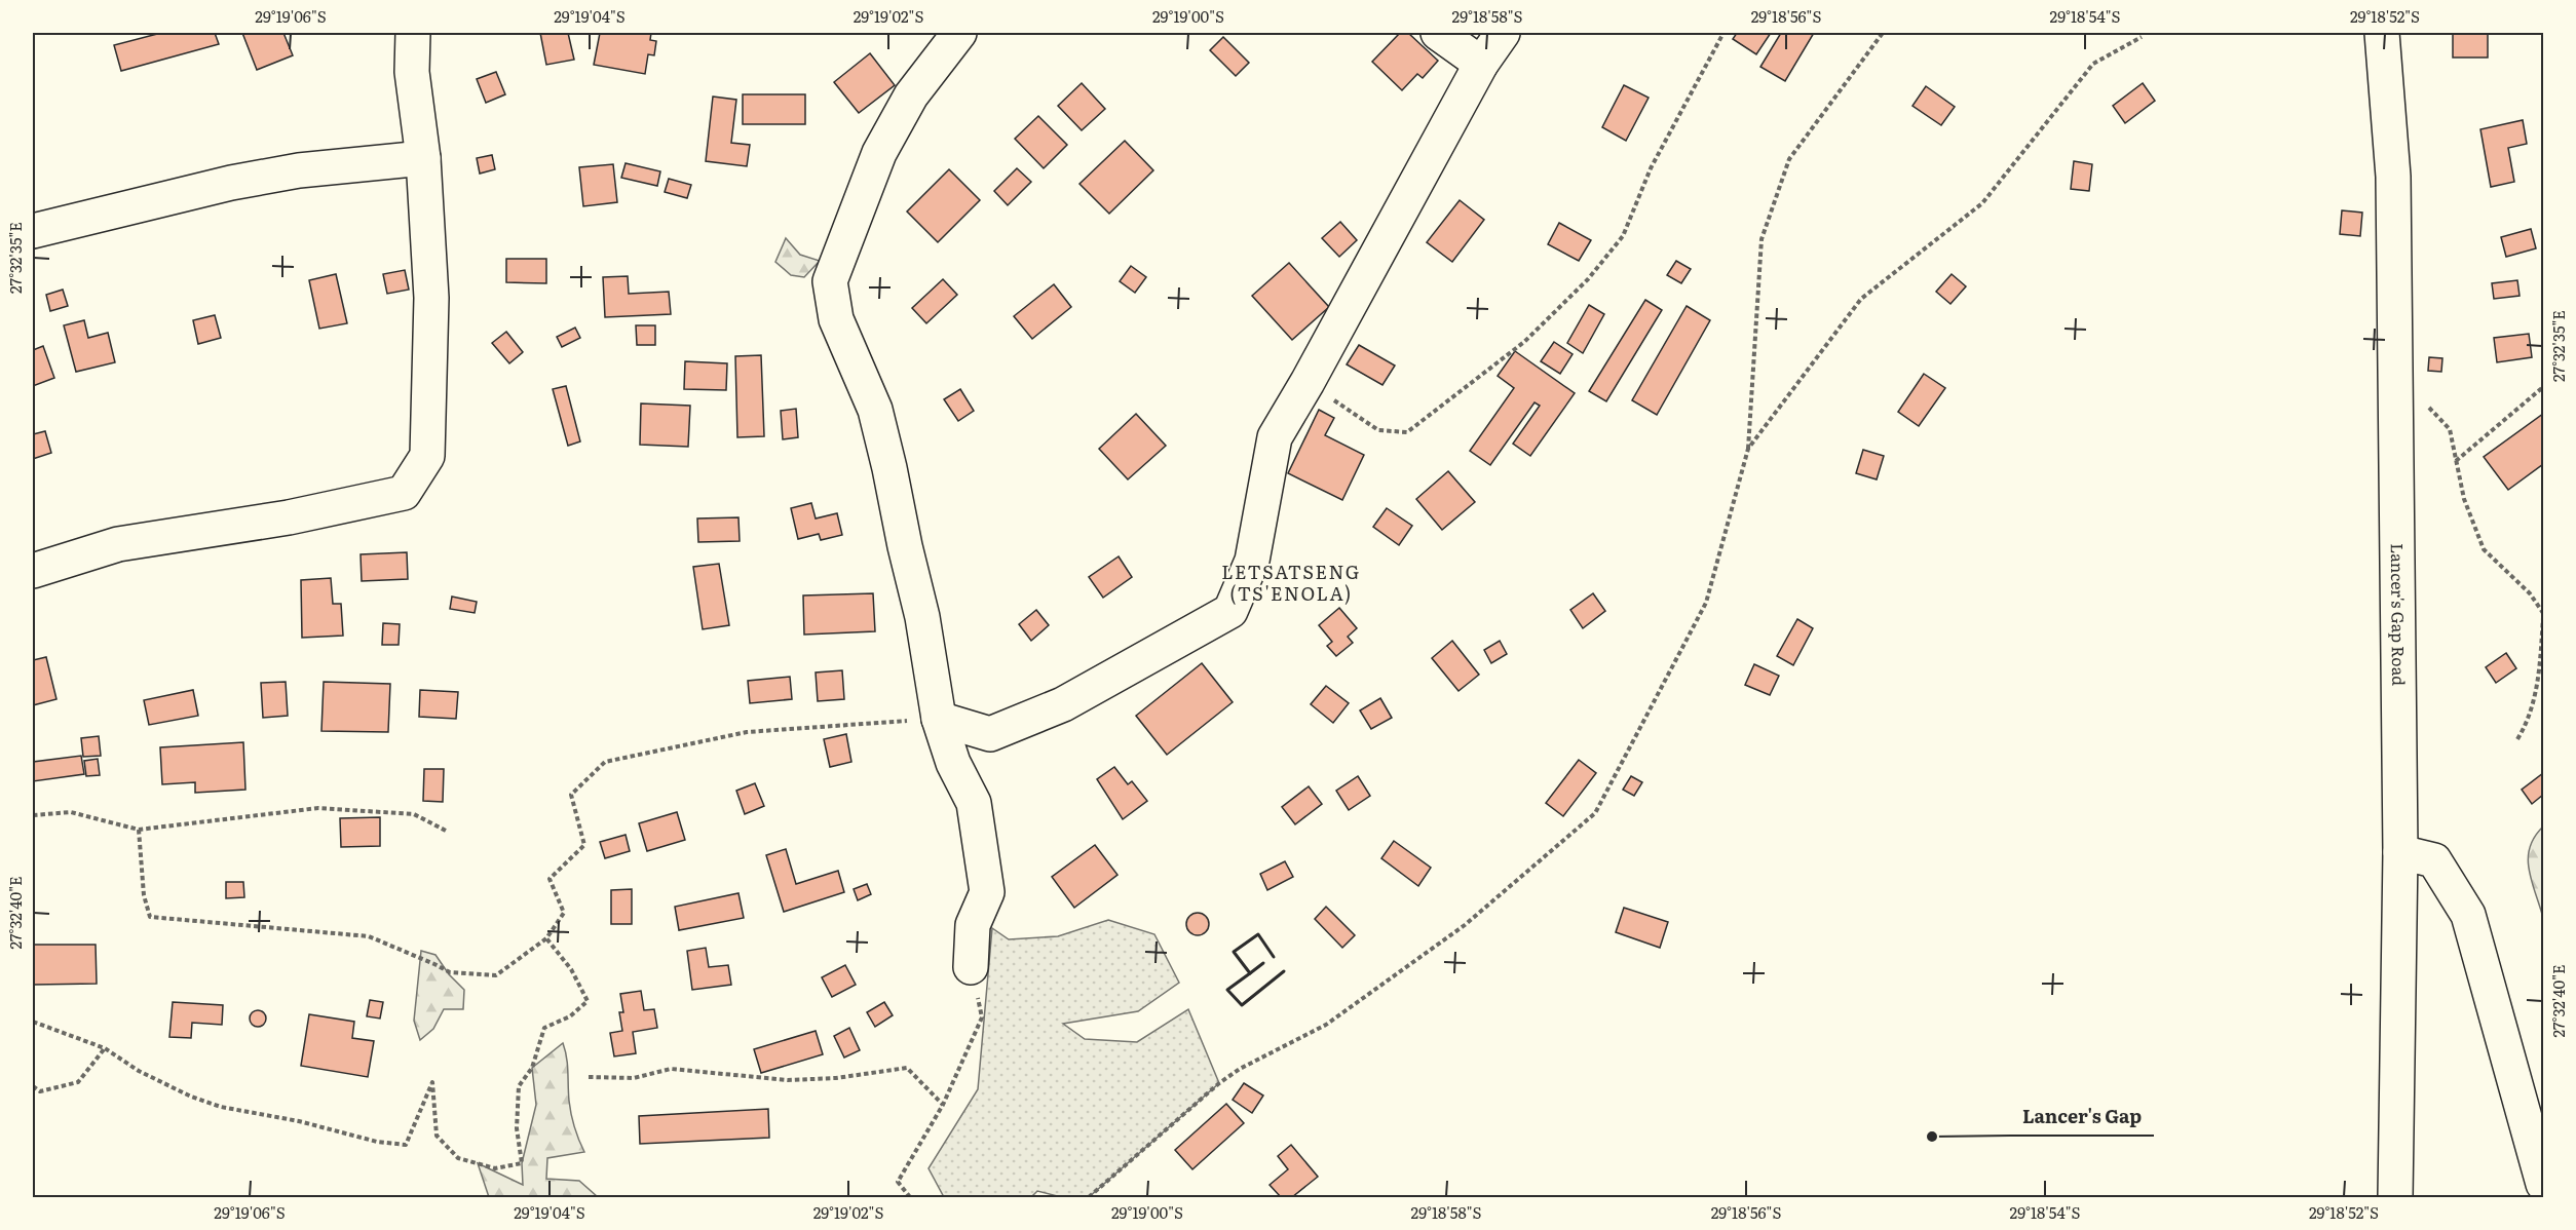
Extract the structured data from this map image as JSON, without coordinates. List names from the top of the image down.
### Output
{
  "streets": {
    "street": ["Lancer's Gap Road"]
  },
  "districts": ["LETSATSENG (TS'ENOLA)"],
  "places": ["Lancer's Gap"],
  "coordinates": [
    "29°19'06\"S",
    "29°19'04\"S",
    "29°19'02\"S",
    "29°19'00\"S",
    "29°18'58\"S",
    "29°18'56\"S",
    "29°18'54\"S",
    "29°18'52\"S",
    "27°32'35\"E",
    "27°32'40\"E"
  ]
}
